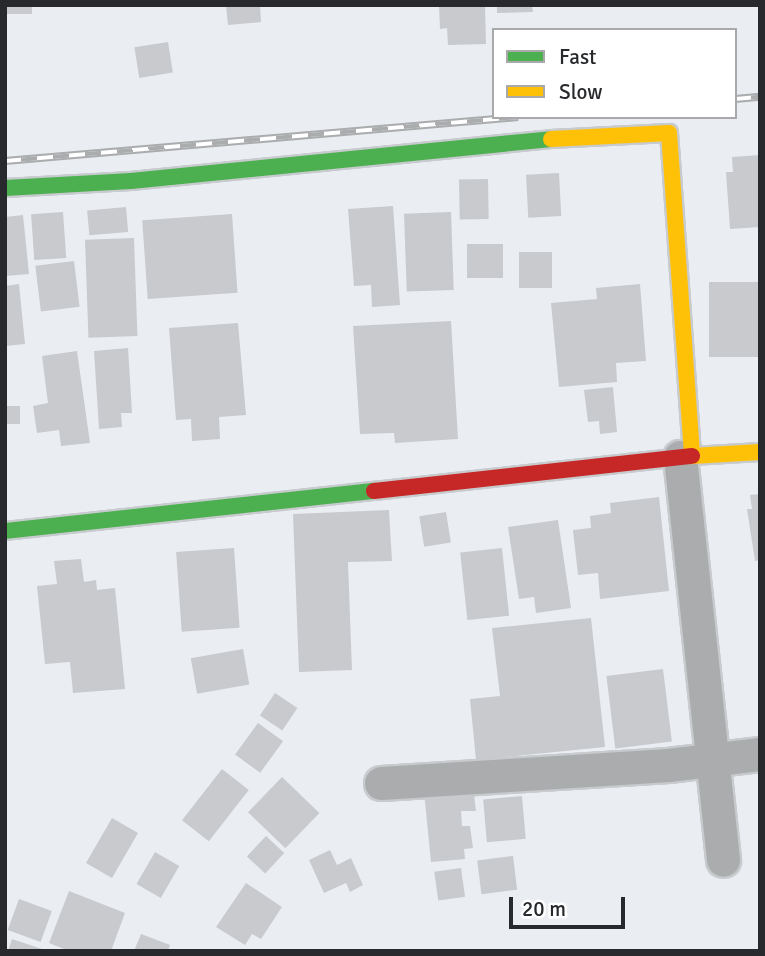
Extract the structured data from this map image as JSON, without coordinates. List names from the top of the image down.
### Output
{
  "legend": ["Fast", "Slow"],
  "scale_bar": "20 m"
}
